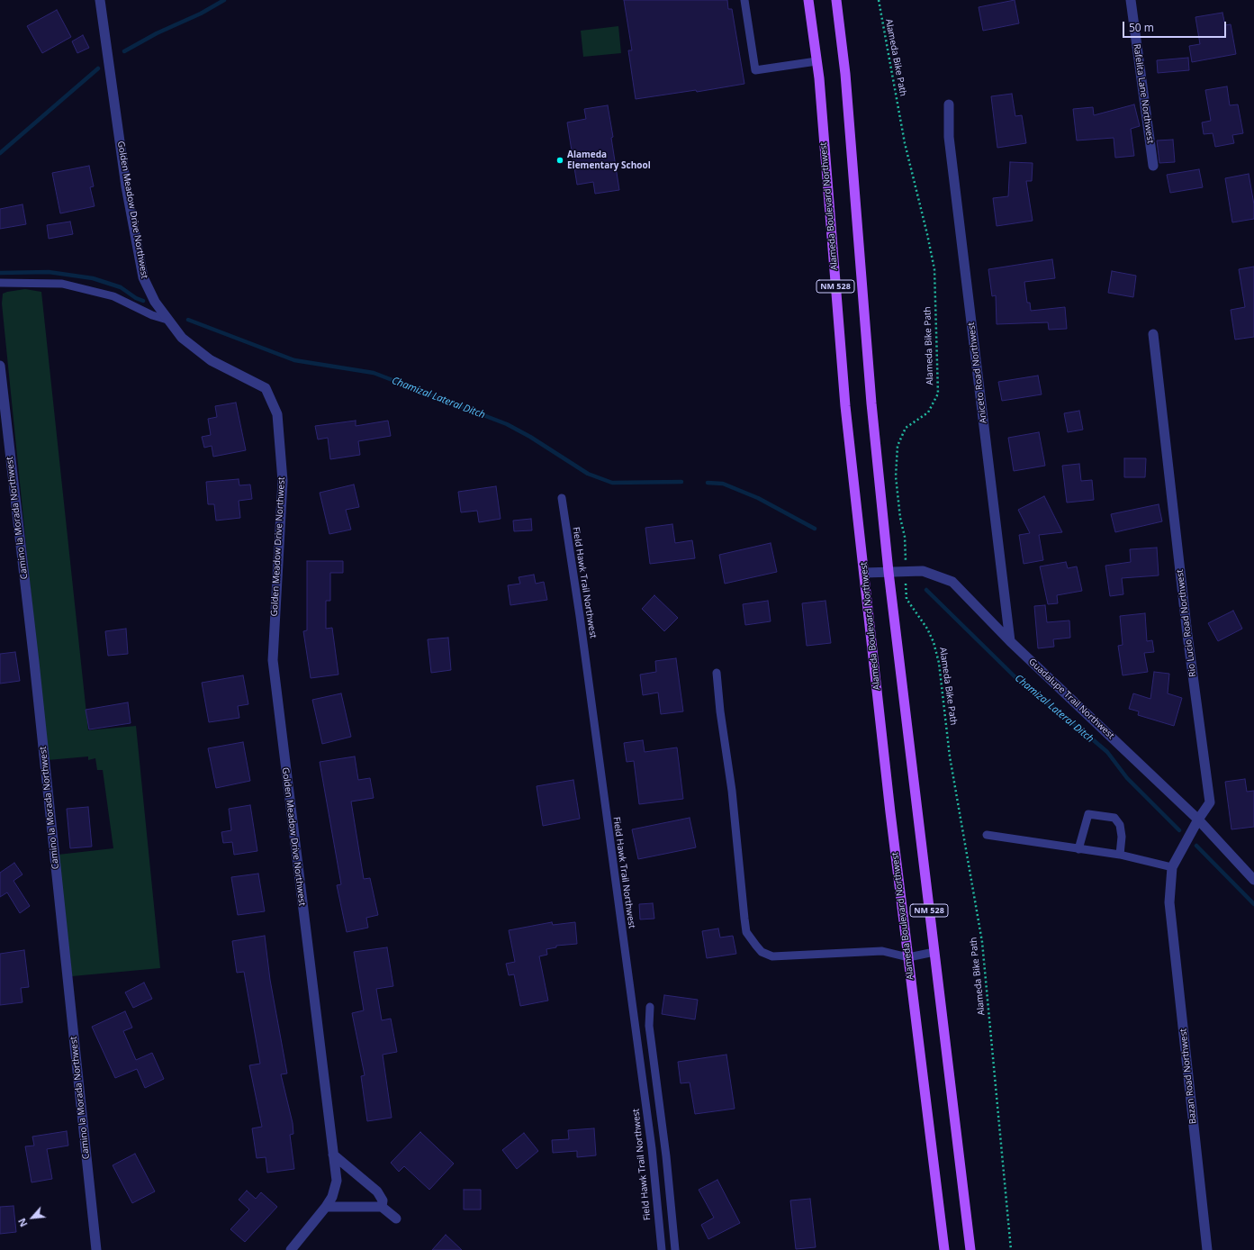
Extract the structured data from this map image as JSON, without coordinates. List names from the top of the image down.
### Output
{
  "streets": {
    "main road": ["Alameda Boulevard Northwest", "NM 528"],
    "street": [
      "Rafelita Lane Northwest",
      "Golden Meadow Drive Northwest",
      "Aniceto Road Northwest",
      "Camino la Morada Northwest",
      "Rio Lucio Road Northwest",
      "Guadalupe Trail Northwest",
      "Bazan Road Northwest"
    ],
    "lane": ["Field Hawk Trail Northwest"],
    "path": ["Alameda Bike Path"]
  },
  "crossings": [
    ["Alameda Bike Path", "Guadalupe Trail Northwest"],
    ["Alameda Boulevard Northwest", "Guadalupe Trail Northwest"],
    ["NM 528", "Guadalupe Trail Northwest"],
    ["Aniceto Road Northwest", "Guadalupe Trail Northwest"],
    ["Rio Lucio Road Northwest", "Guadalupe Trail Northwest"],
    ["Rio Lucio Road Northwest", "Bazan Road Northwest"]
  ],
  "water": ["Chamizal Lateral Ditch"],
  "places": ["Alameda Elementary School"],
  "scale_bar": "50 m",
  "north": "bottom left"
}
